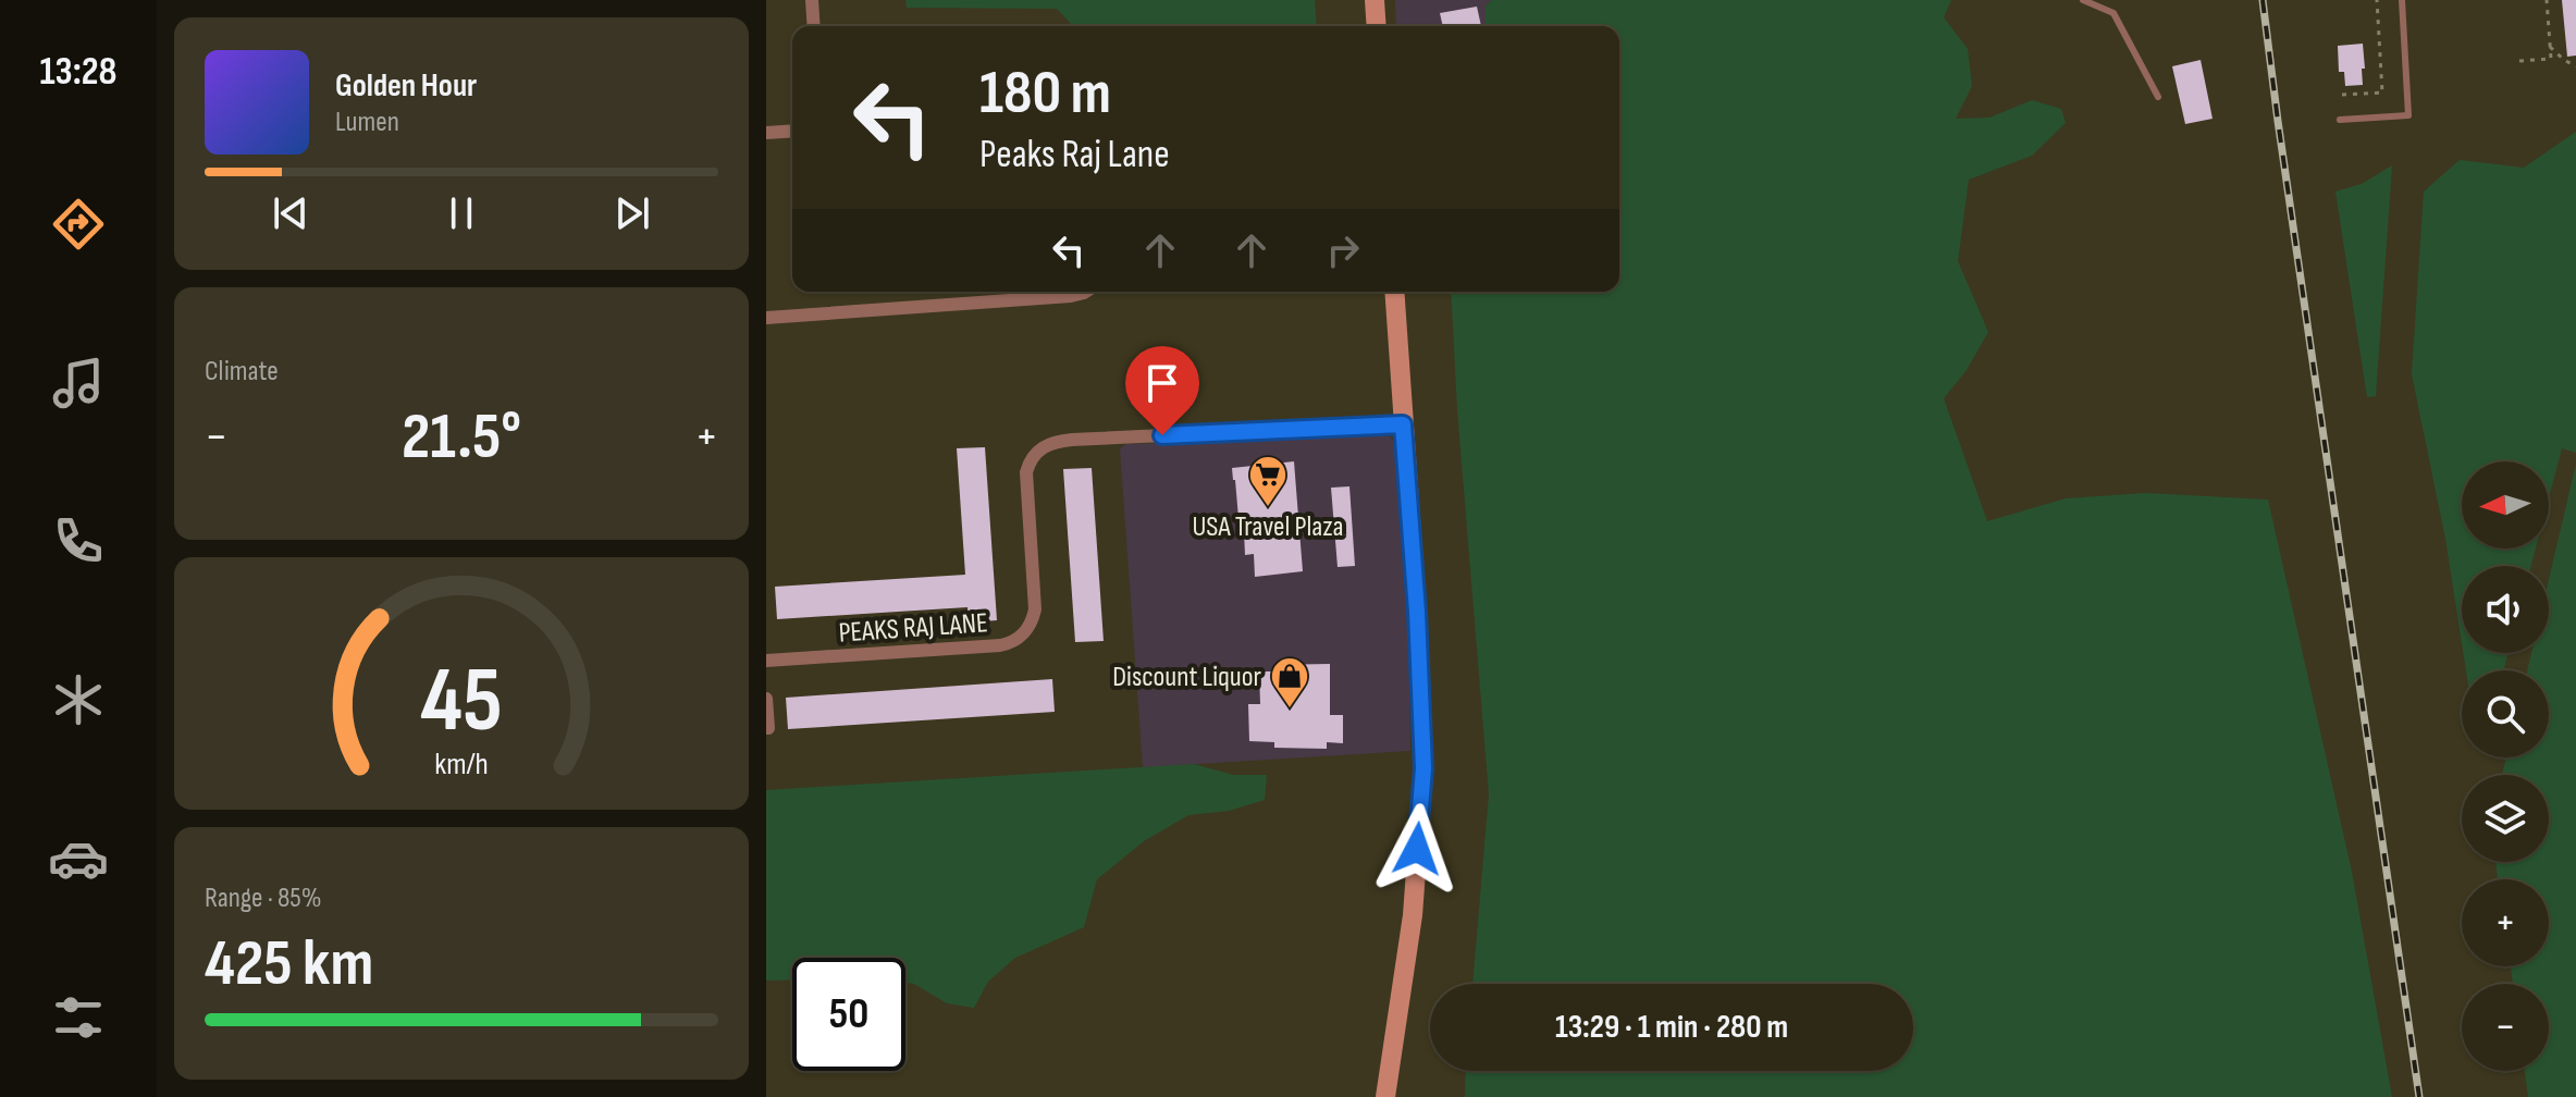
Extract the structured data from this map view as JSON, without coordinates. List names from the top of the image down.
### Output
{
  "streets": {
    "street": ["PEAKS RAJ LANE"]
  },
  "places": {
    "supermarket": ["USA Travel Plaza"],
    "shop": ["Discount Liquor"]
  },
  "north": "left",
  "page": {
    "tabs": "13:28",
    "turn": ["180 m", "Peaks Raj Lane"],
    "song": ["Golden Hour", "Lumen"],
    "tile": [
      "Climate",
      ["Range · 85%", "425 km"]
    ],
    "heat": ["−", "21.5°", "+"],
    "map_buttons": ["+", "−"],
    "limit": "50",
    "trip": "13:29 · 1 min · 280 m",
    "gauge": ["45", "km/h"]
  }
}
